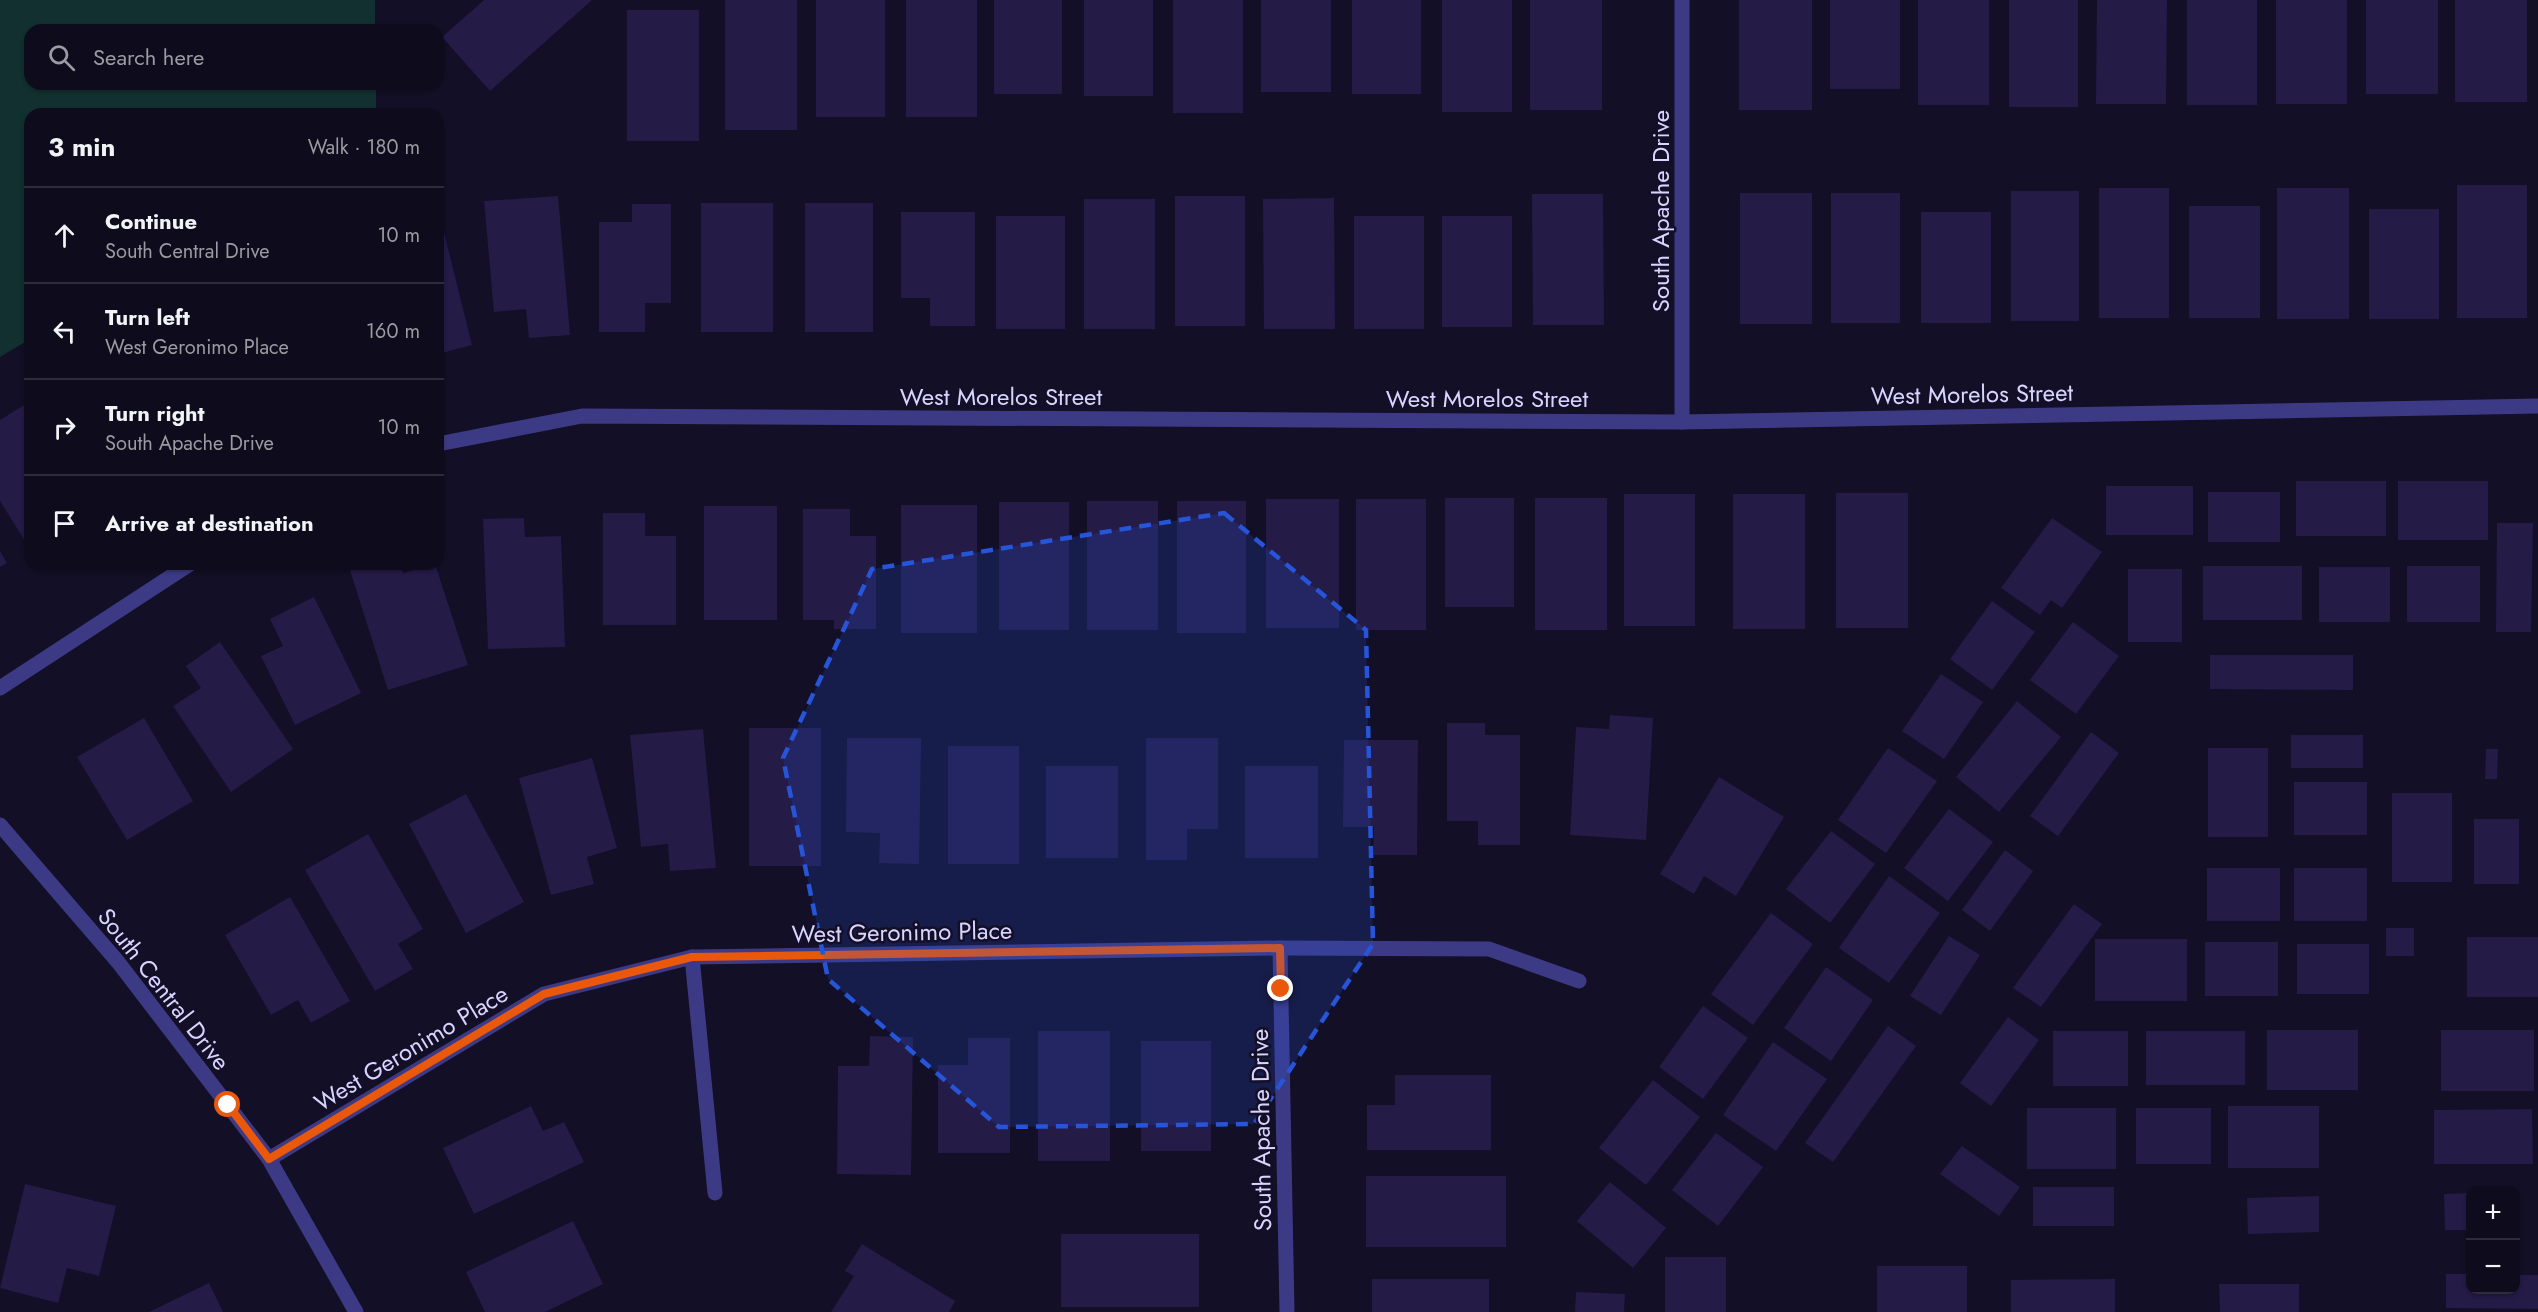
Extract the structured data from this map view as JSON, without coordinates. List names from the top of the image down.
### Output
{
  "streets": {
    "street": [
      "South Apache Drive",
      "West Morelos Street",
      "West Geronimo Place",
      "South Central Drive"
    ]
  },
  "crossings": [
    ["South Apache Drive", "West Morelos Street"],
    ["South Apache Drive", "West Geronimo Place"],
    ["West Geronimo Place", "South Central Drive"]
  ],
  "page": {
    "search": "Search here",
    "heading": ["3 min", "Walk · 180 m"],
    "list": [
      ["Continue", "South Central Drive", "10 m"],
      ["Turn left", "West Geronimo Place", "160 m"],
      ["Turn right", "South Apache Drive", "10 m"],
      "Arrive at destination"
    ],
    "map_buttons": ["+", "−"]
  }
}
